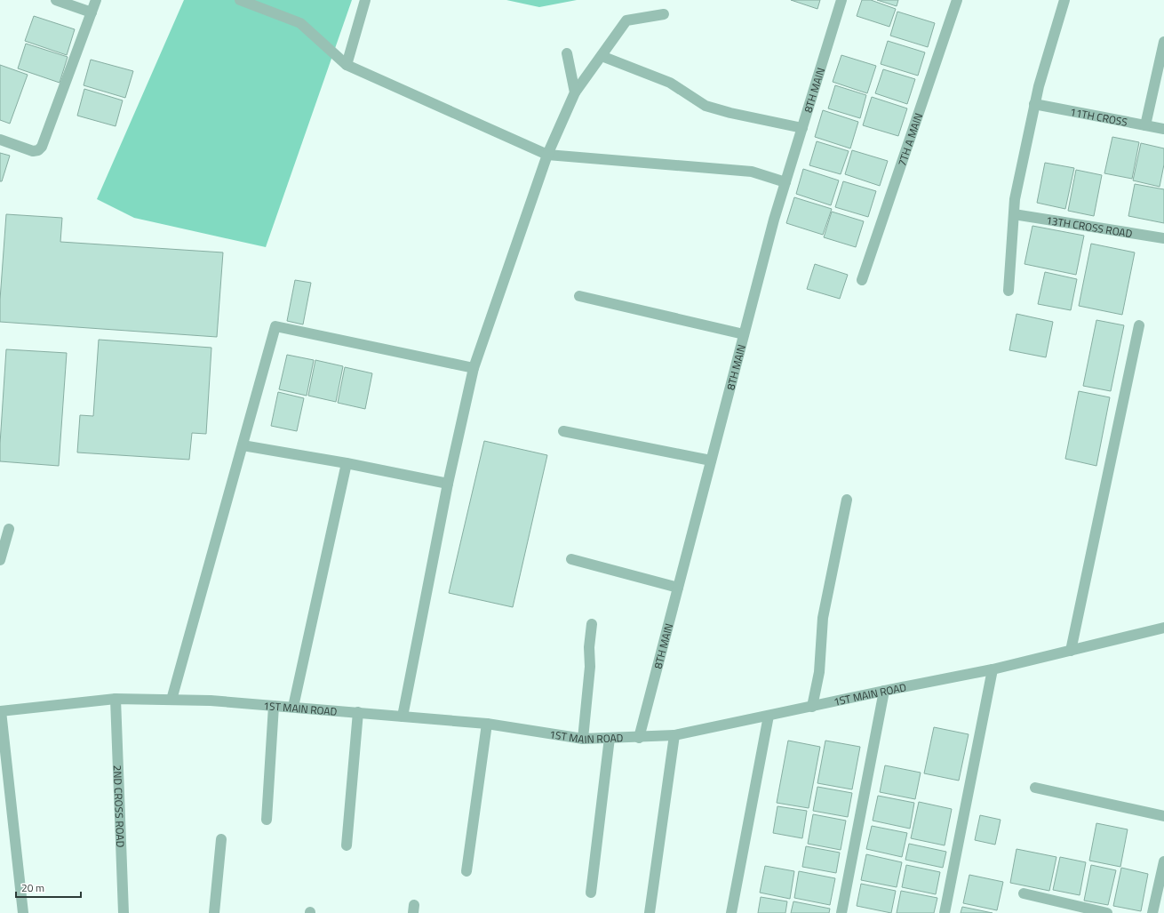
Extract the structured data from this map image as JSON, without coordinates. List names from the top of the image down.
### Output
{
  "streets": {
    "street": [
      "8TH MAIN",
      "11TH CROSS",
      "7TH A MAIN",
      "13TH CROSS ROAD",
      "1ST MAIN ROAD",
      "2ND CROSS ROAD"
    ]
  },
  "crossings": [
    ["8TH MAIN", "1ST MAIN ROAD"],
    ["1ST MAIN ROAD", "2ND CROSS ROAD"]
  ],
  "scale_bar": "20 m"
}
